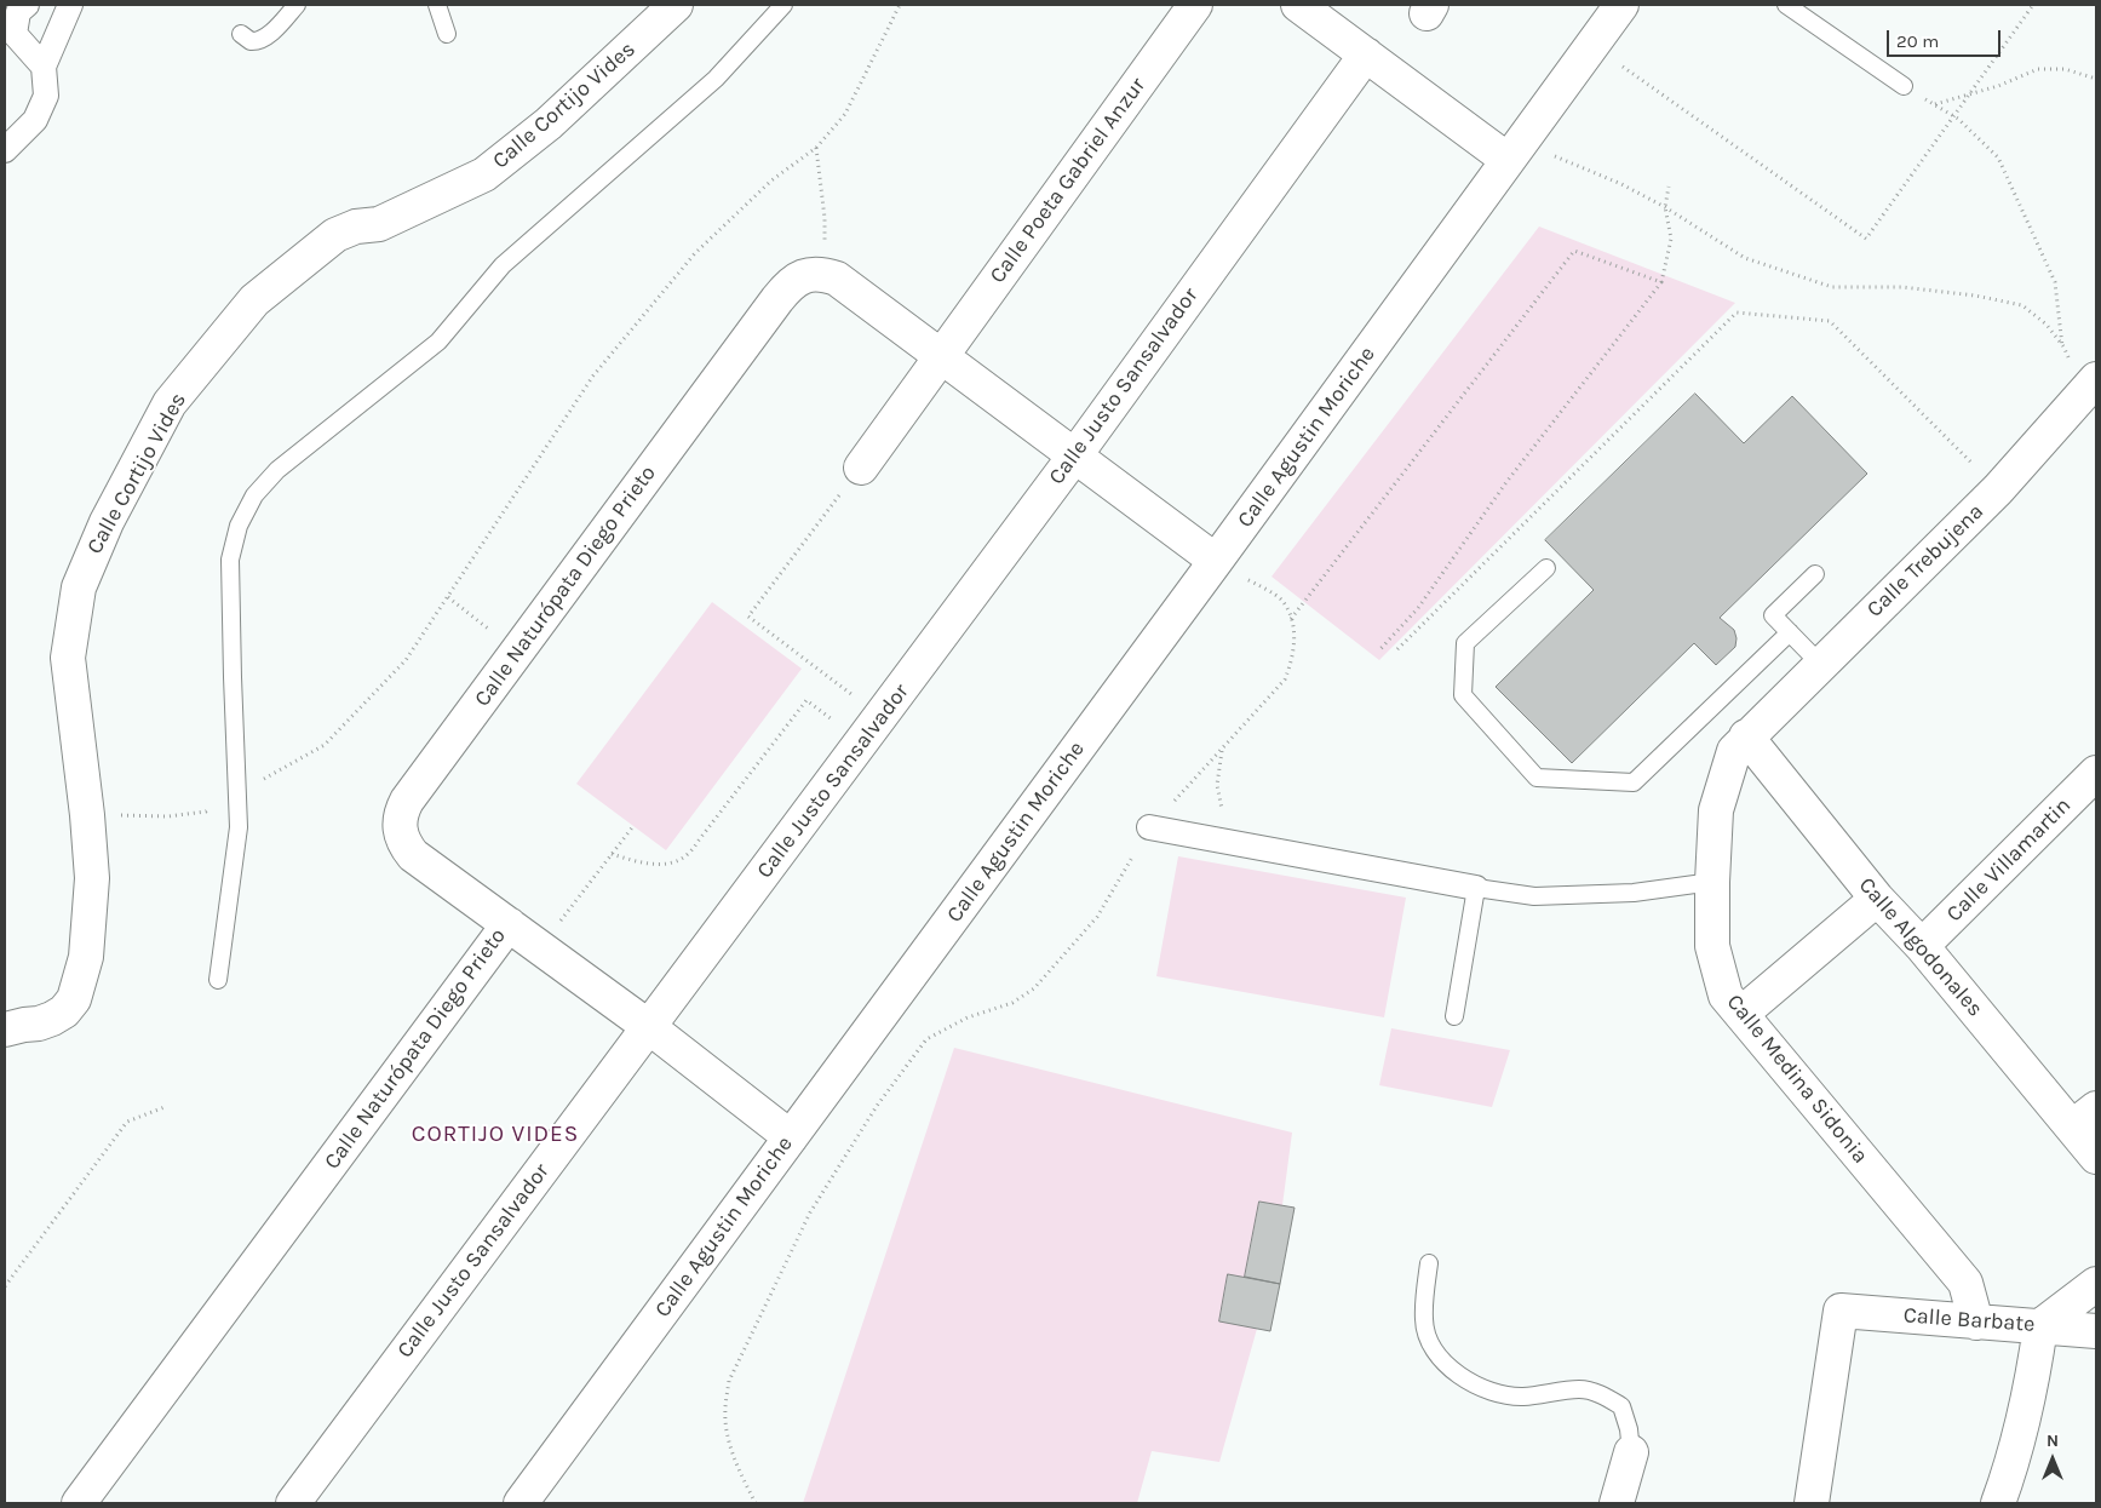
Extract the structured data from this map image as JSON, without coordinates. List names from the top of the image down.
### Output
{
  "streets": {
    "street": [
      "Calle Cortijo Vides",
      "Calle Poeta Gabriel Anzur",
      "Calle Justo Sansalvador",
      "Calle Agustin Moriche",
      "Calle Trebujena",
      "Calle Naturópata Diego Prieto",
      "Calle Villamartin",
      "Calle Algodonales",
      "Calle Medina Sidonia",
      "Calle Barbate"
    ]
  },
  "crossings": [
    ["Calle Trebujena", "Calle Algodonales"],
    ["Calle Trebujena", "Calle Medina Sidonia"],
    ["Calle Villamartin", "Calle Algodonales"],
    ["Calle Algodonales", "Calle Medina Sidonia"],
    ["Calle Medina Sidonia", "Calle Barbate"]
  ],
  "districts": ["CORTIJO VIDES"],
  "scale_bar": "20 m",
  "north": "top"
}
